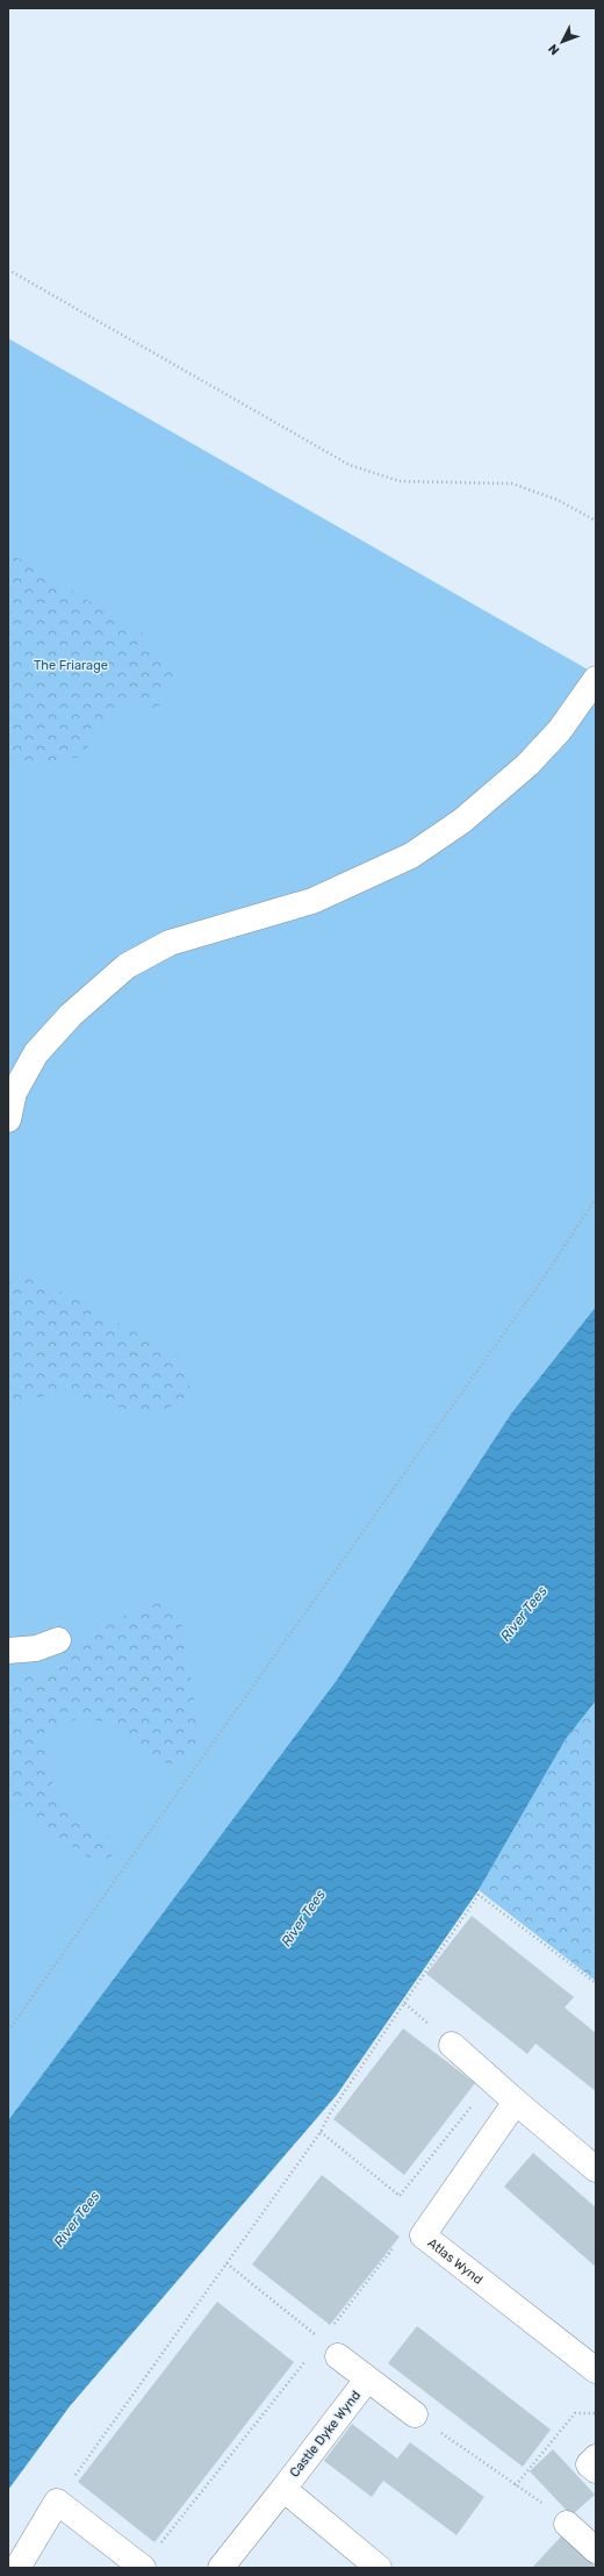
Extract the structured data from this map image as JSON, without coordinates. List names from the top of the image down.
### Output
{
  "streets": {
    "street": ["Atlas Wynd", "Castle Dyke Wynd"]
  },
  "water": ["River Tees"],
  "parks": ["The Friarage"],
  "north": "bottom left"
}
